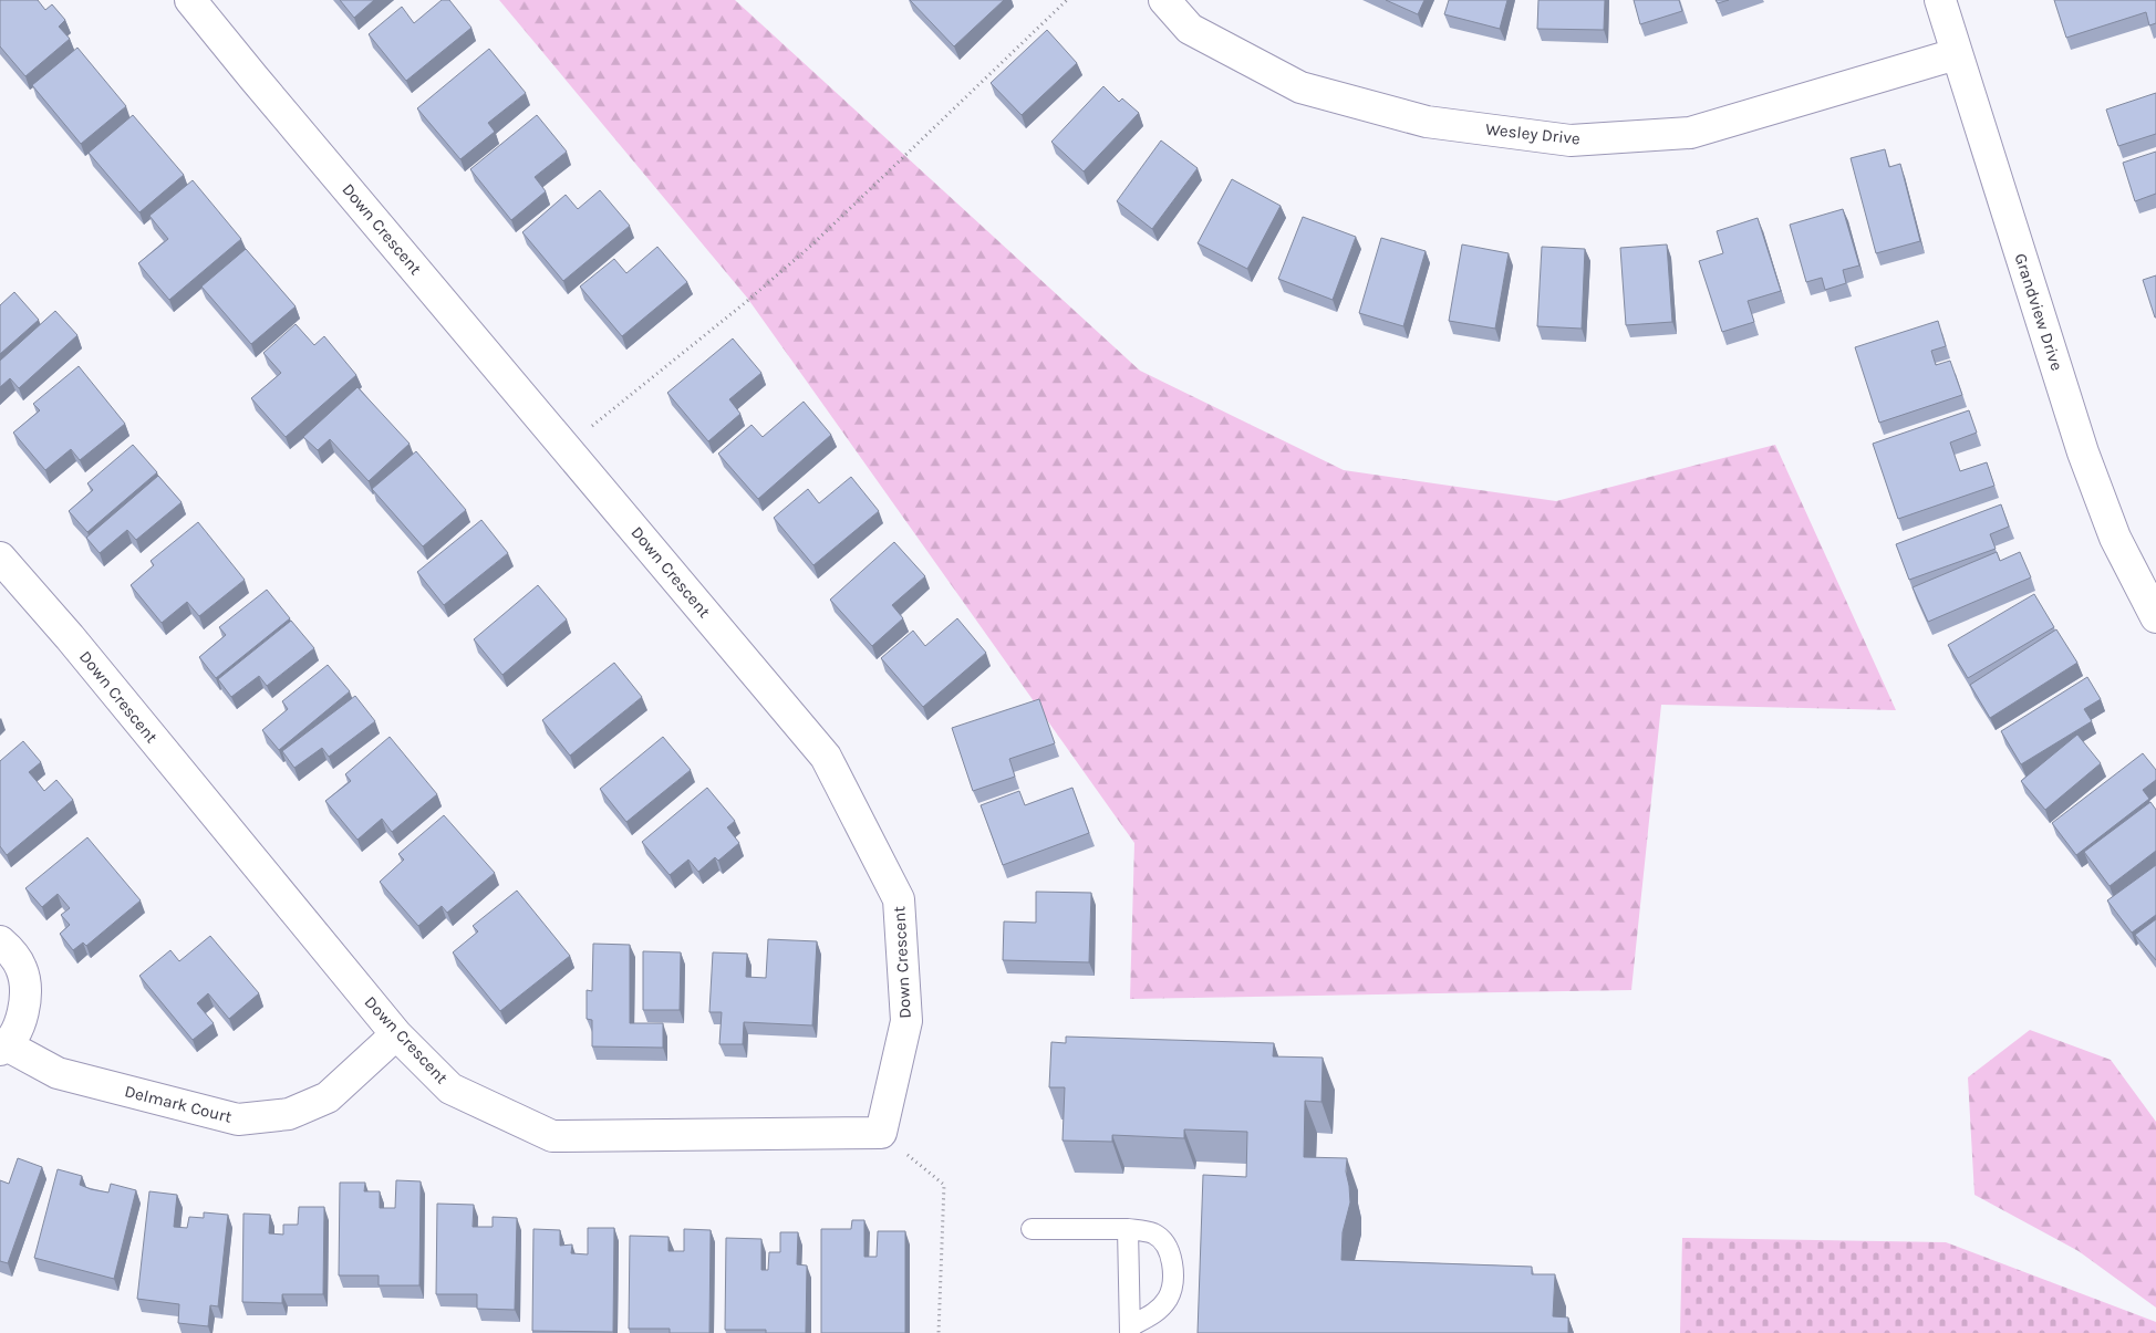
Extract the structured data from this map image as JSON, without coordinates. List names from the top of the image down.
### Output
{
  "streets": {
    "street": [
      "Wesley Drive",
      "Down Crescent",
      "Grandview Drive",
      "Delmark Court"
    ]
  },
  "crossings": [
    ["Wesley Drive", "Grandview Drive"],
    ["Down Crescent", "Delmark Court"]
  ]
}
